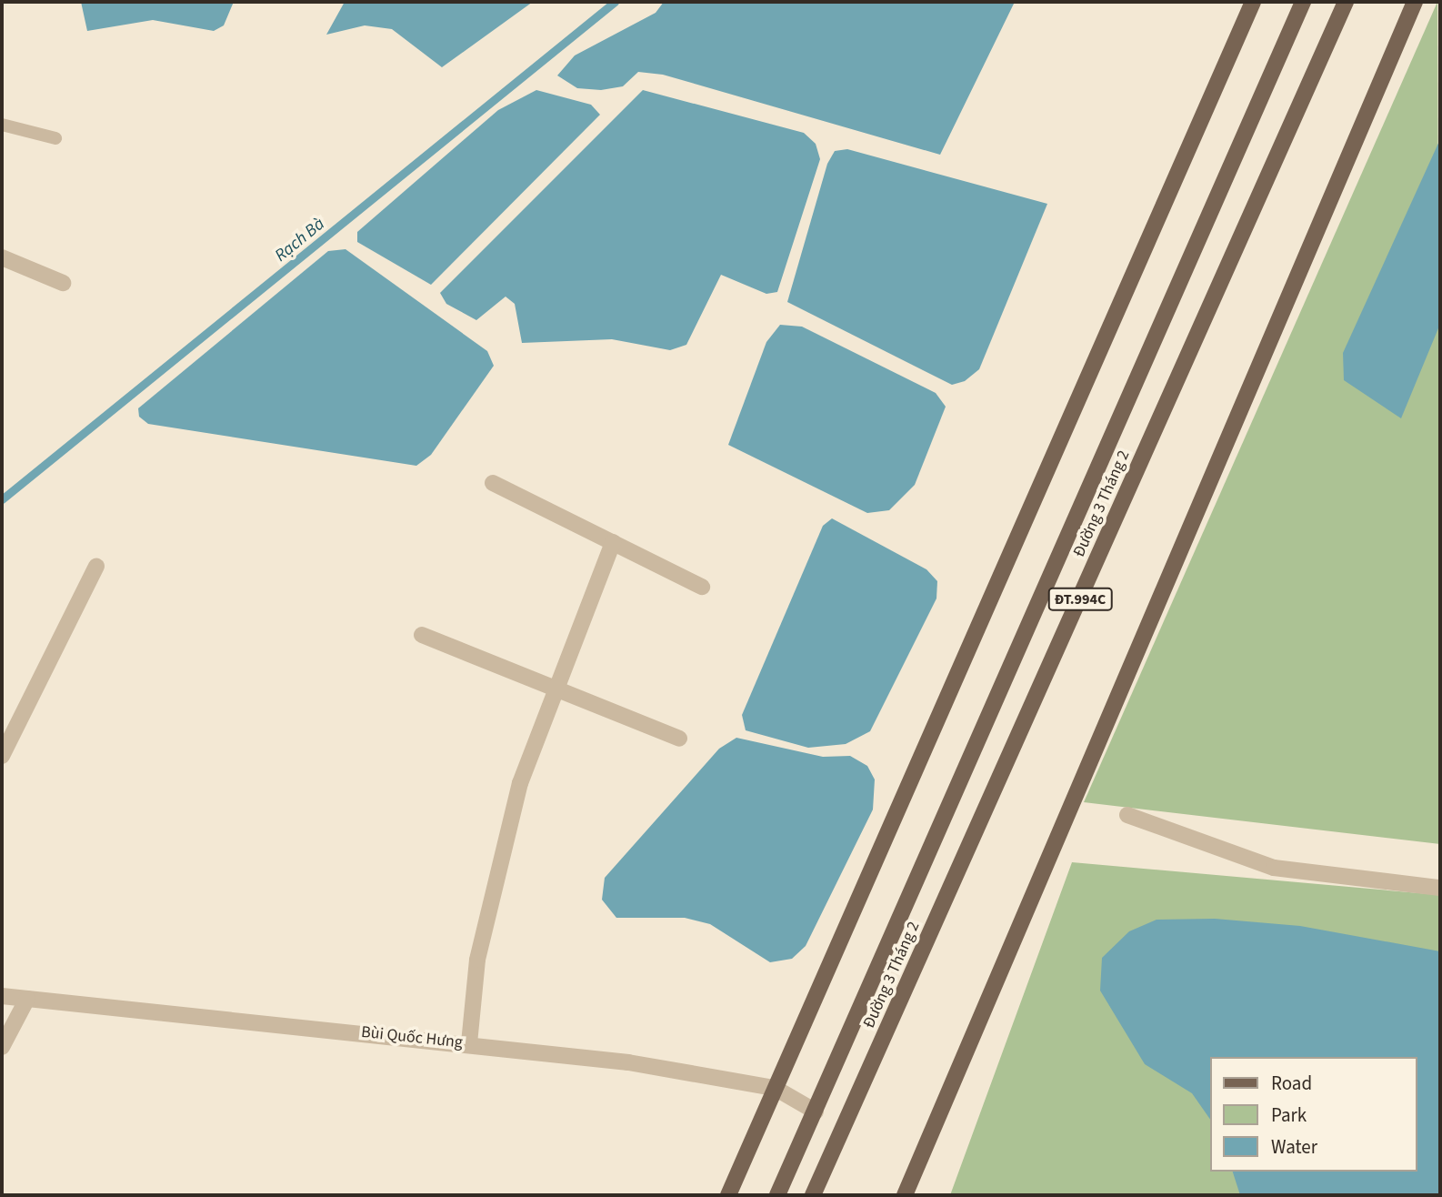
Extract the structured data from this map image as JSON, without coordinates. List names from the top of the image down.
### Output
{
  "streets": {
    "main road": ["Đường 3 Tháng 2", "ĐT.994C"],
    "street": ["Bùi Quốc Hưng"]
  },
  "crossings": [
    ["Đường 3 Tháng 2", "Bùi Quốc Hưng"]
  ],
  "water": ["Rạch Bà"],
  "legend": ["Road", "Park", "Water"]
}
